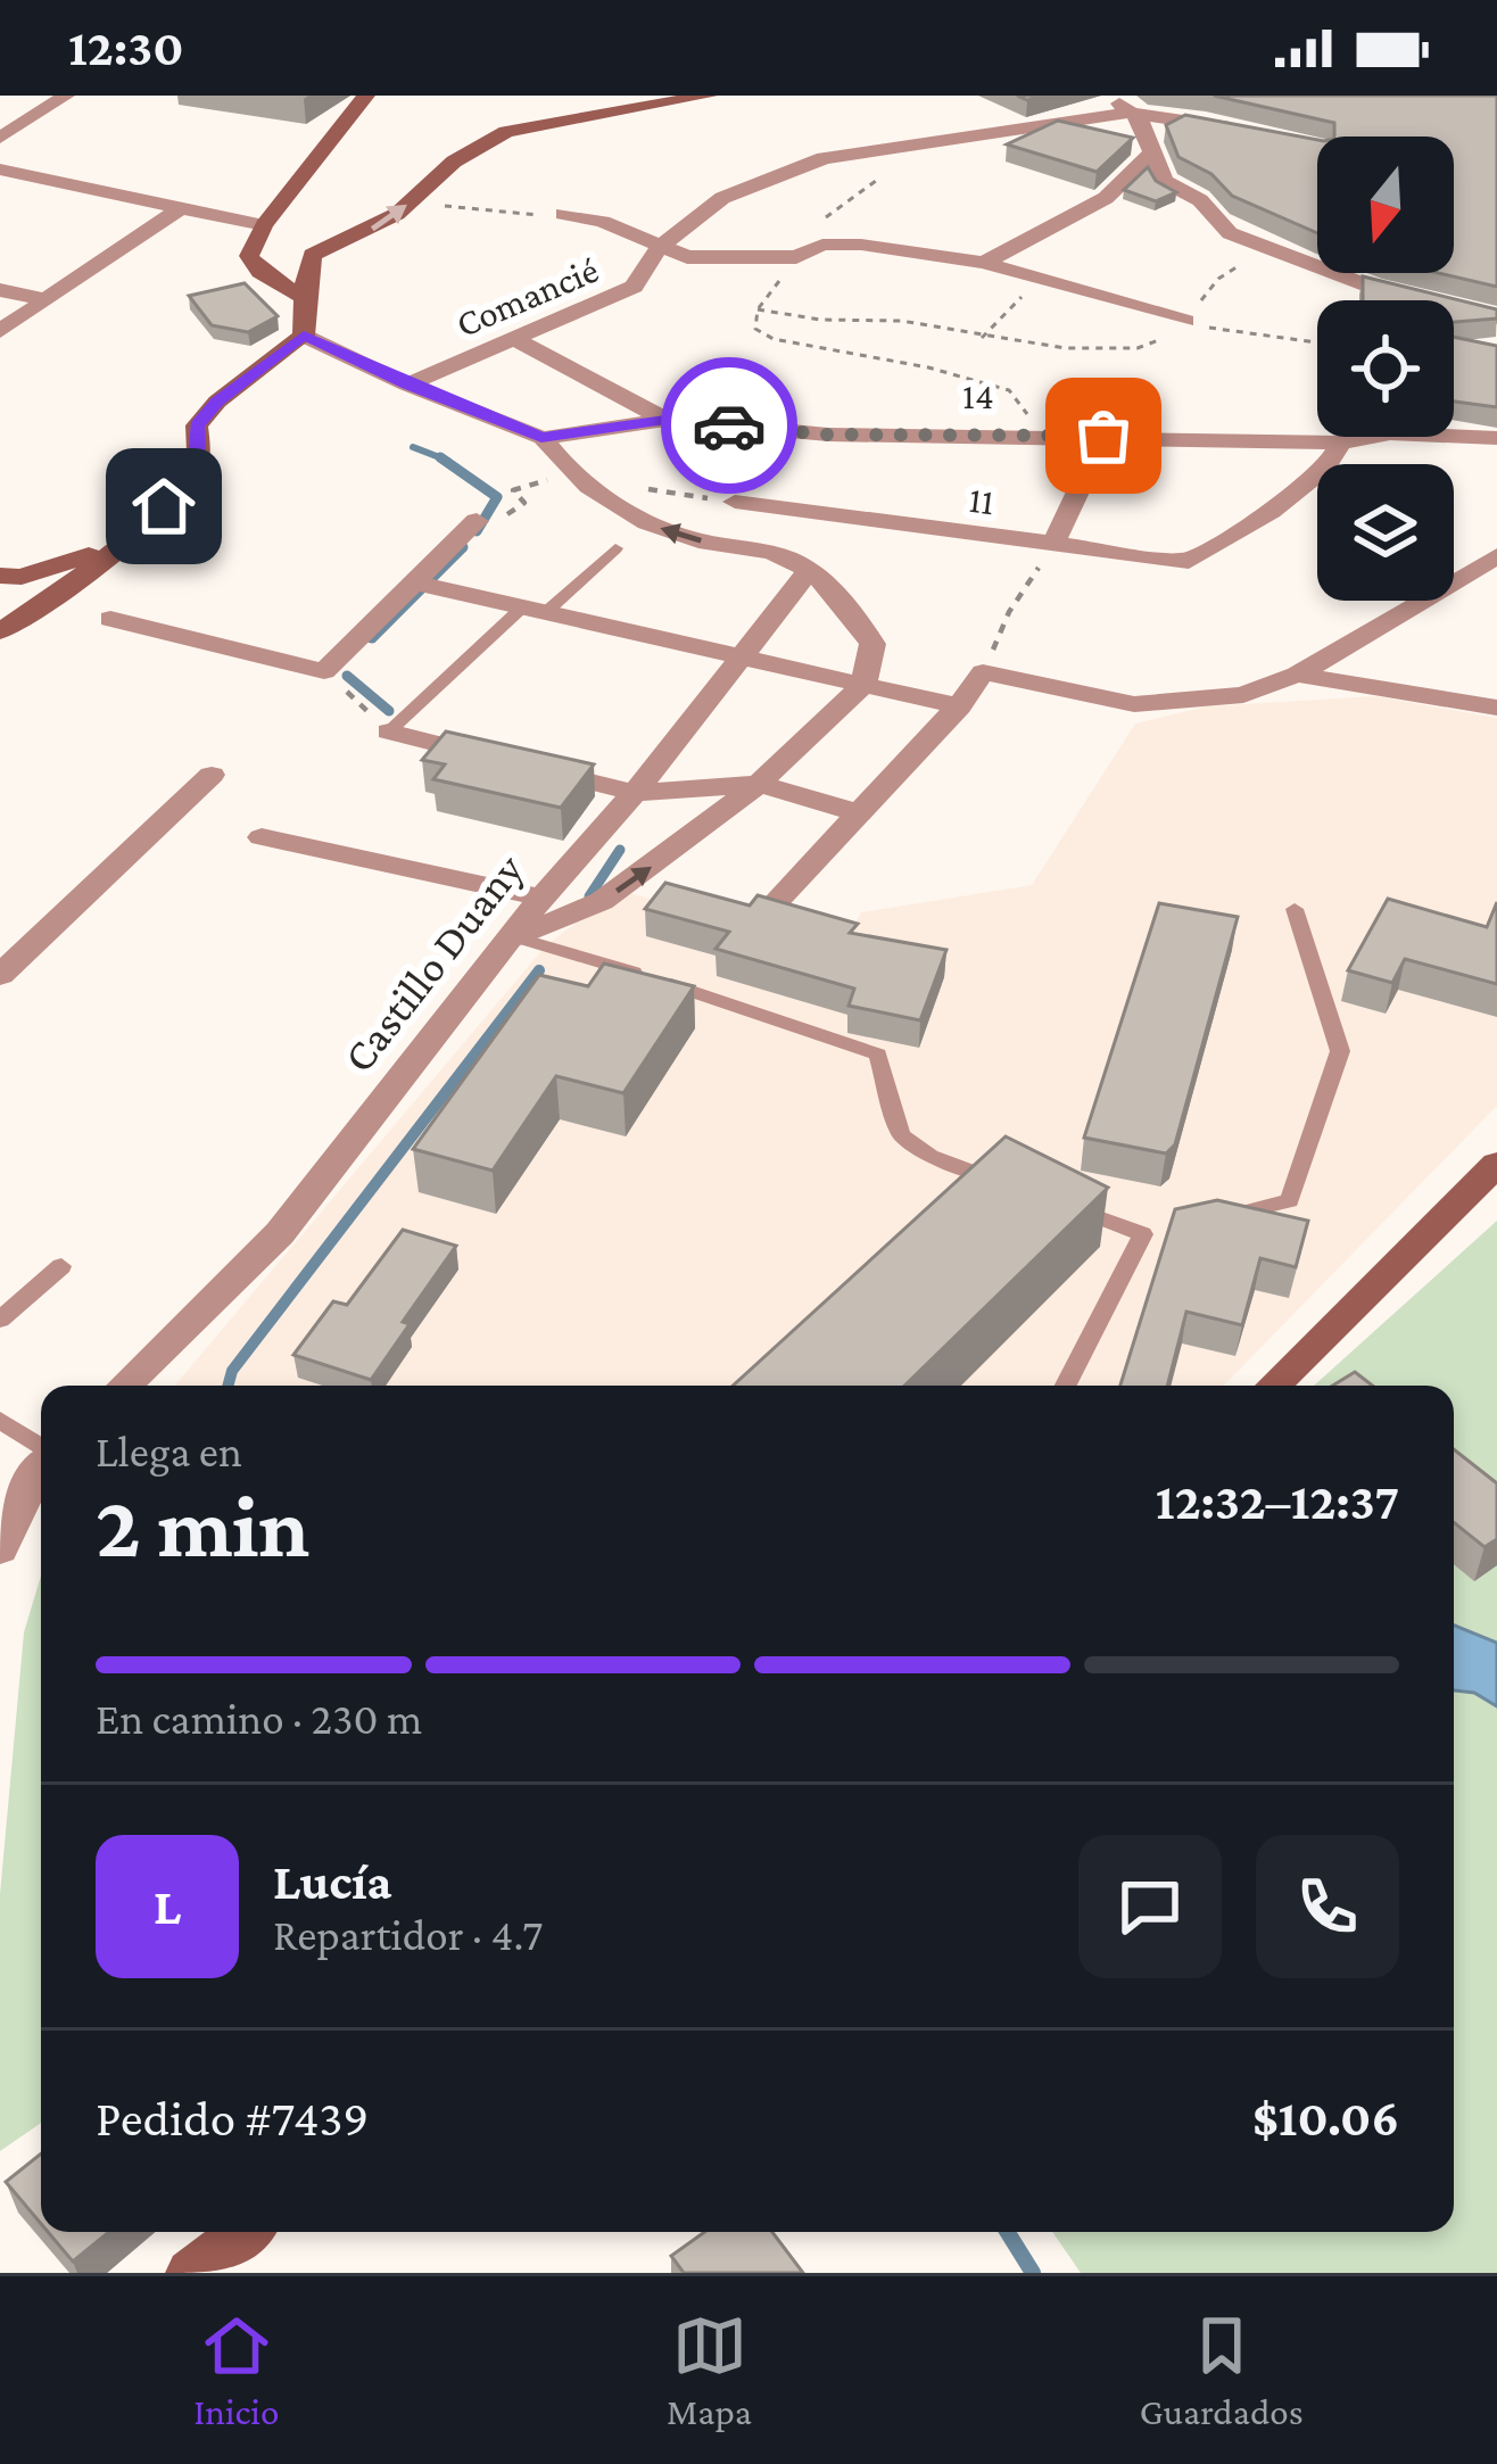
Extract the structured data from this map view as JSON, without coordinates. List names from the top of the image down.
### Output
{
  "streets": {
    "street": [
      "Comancié",
      "14",
      "11",
      "Castillo Duany"
    ]
  },
  "crossings": [
    ["Comancié", "14"],
    ["14", "11"]
  ],
  "north": "bottom",
  "page": {
    "status": "12:30",
    "heading": ["2 min", "Llega en", "12:32–12:37"],
    "panel": [
      "Lucía",
      "Repartidor · 4.7",
      "Pedido #7439",
      "$10.06"
    ],
    "bar": "En camino · 230 m",
    "round": "L",
    "tabs": ["Inicio", "Mapa", "Guardados"]
  }
}
